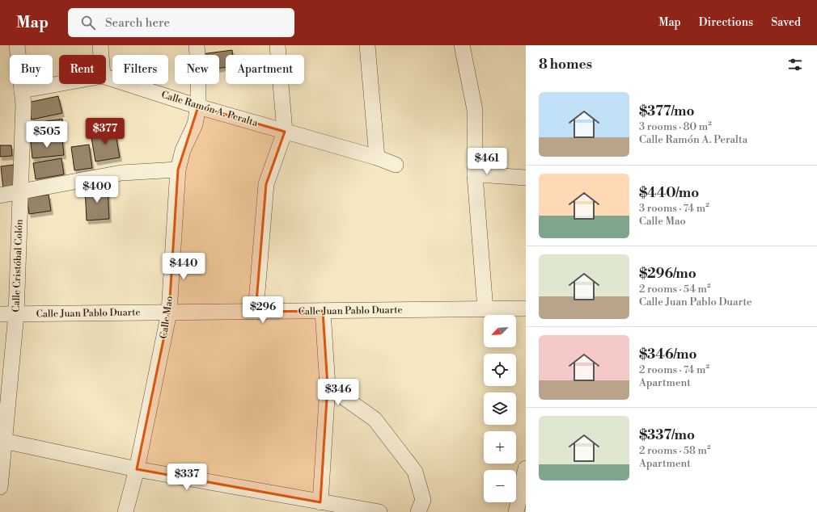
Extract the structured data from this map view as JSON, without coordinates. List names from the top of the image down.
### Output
{
  "streets": {
    "street": [
      "Calle Ramón A. Peralta",
      "Calle Cristóbal Colón",
      "Calle Juan Pablo Duarte",
      "Calle Mao"
    ]
  },
  "crossings": [
    ["Calle Ramón A. Peralta", "Calle Cristóbal Colón"],
    ["Calle Ramón A. Peralta", "Calle Mao"],
    ["Calle Cristóbal Colón", "Calle Juan Pablo Duarte"],
    ["Calle Juan Pablo Duarte", "Calle Mao"]
  ],
  "north": "bottom left",
  "page": {
    "header": "Map",
    "search": "Search here",
    "nav": ["Map", "Directions", "Saved"],
    "heading": "8 homes",
    "chip": [
      "Buy",
      "Rent",
      "Filters",
      "New",
      "Apartment"
    ],
    "list": [
      {
        "name": "$377/mo",
        "note": "3 rooms · 80 m² · Calle Ramón A. Peralta"
      },
      {
        "name": "$440/mo",
        "note": "3 rooms · 74 m² · Calle Mao"
      },
      {
        "name": "$296/mo",
        "note": "2 rooms · 54 m² · Calle Juan Pablo Duarte"
      },
      {
        "name": "$346/mo",
        "note": "2 rooms · 74 m² · Apartment"
      },
      {
        "name": "$337/mo",
        "note": "2 rooms · 58 m² · Apartment"
      }
    ],
    "price": [
      "$377",
      "$505",
      "$461",
      "$400",
      "$440",
      "$296",
      "$346",
      "$337"
    ],
    "map_buttons": ["+", "−"]
  }
}
